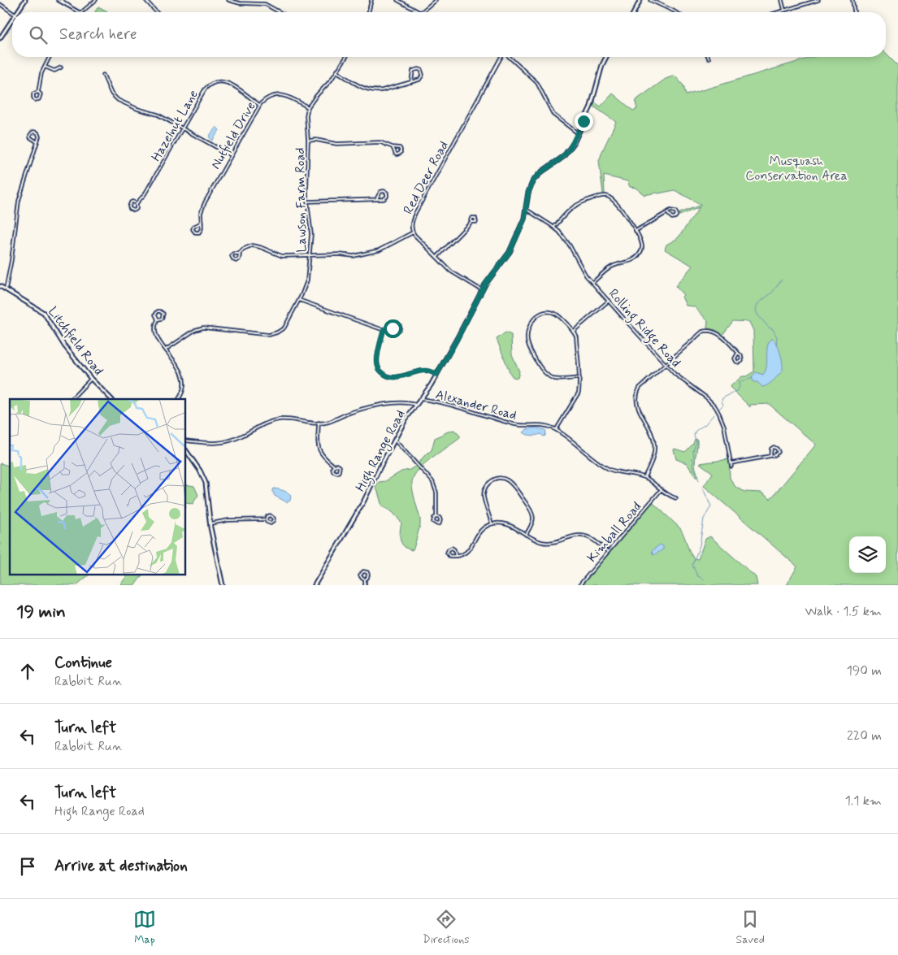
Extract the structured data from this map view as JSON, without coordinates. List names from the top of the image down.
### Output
{
  "streets": {
    "street": [
      "Hazelnut Lane",
      "Nutfield Drive",
      "Red Deer Road",
      "Lawson Farm Road",
      "Rolling Ridge Road",
      "Litchfield Road",
      "Alexander Road",
      "High Range Road",
      "Kimball Road"
    ]
  },
  "crossings": [
    ["Hazelnut Lane", "Nutfield Drive"],
    ["Nutfield Drive", "Lawson Farm Road"],
    ["Red Deer Road", "High Range Road"],
    ["Rolling Ridge Road", "High Range Road"],
    ["Alexander Road", "High Range Road"],
    ["Alexander Road", "Kimball Road"]
  ],
  "parks": ["Musquash Conservation Area"],
  "page": {
    "search": "Search here",
    "heading": ["19 min", "Walk · 1.5 km"],
    "list": [
      ["Continue", "Rabbit Run", "190 m"],
      ["Turn left", "Rabbit Run", "220 m"],
      ["Turn left", "High Range Road", "1.1 km"],
      "Arrive at destination"
    ],
    "nav": ["Map", "Directions", "Saved"]
  }
}
